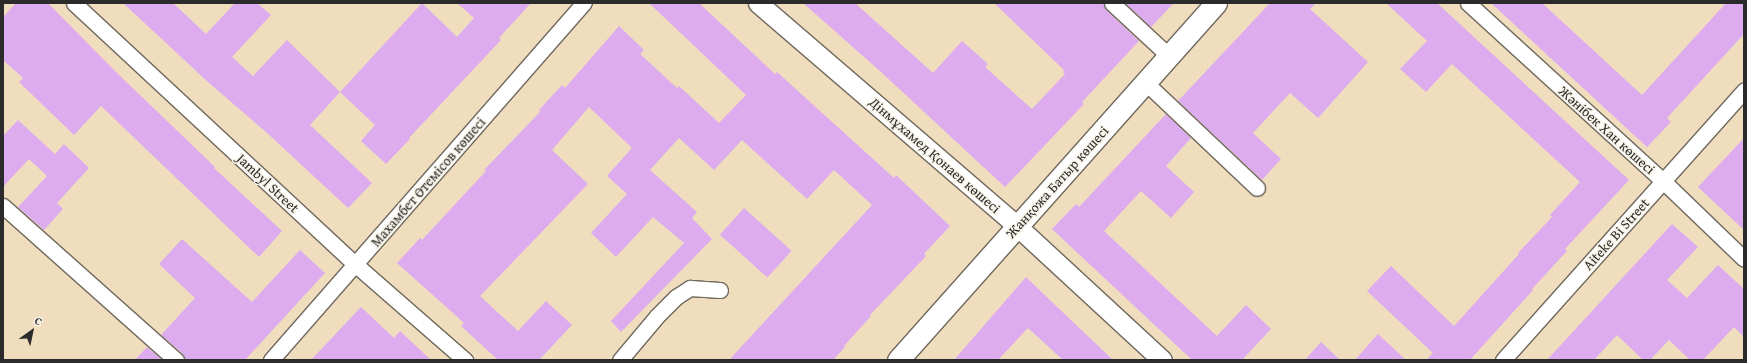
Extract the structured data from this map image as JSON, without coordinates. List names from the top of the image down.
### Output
{
  "streets": {
    "main road": ["Жанқожа Батыр көшесі"],
    "street": [
      "Жәнібек Хан көшесі",
      "Дінмұхамед Қонаев көшесі",
      "Махамбет Өтемісов көшесі",
      "Jambyl Street",
      "Aiteke Bi Street"
    ]
  },
  "crossings": [
    ["Жәнібек Хан көшесі", "Aiteke Bi Street"],
    ["Дінмұхамед Қонаев көшесі", "Жанқожа Батыр көшесі"],
    ["Махамбет Өтемісов көшесі", "Jambyl Street"]
  ],
  "north": "top right"
}
